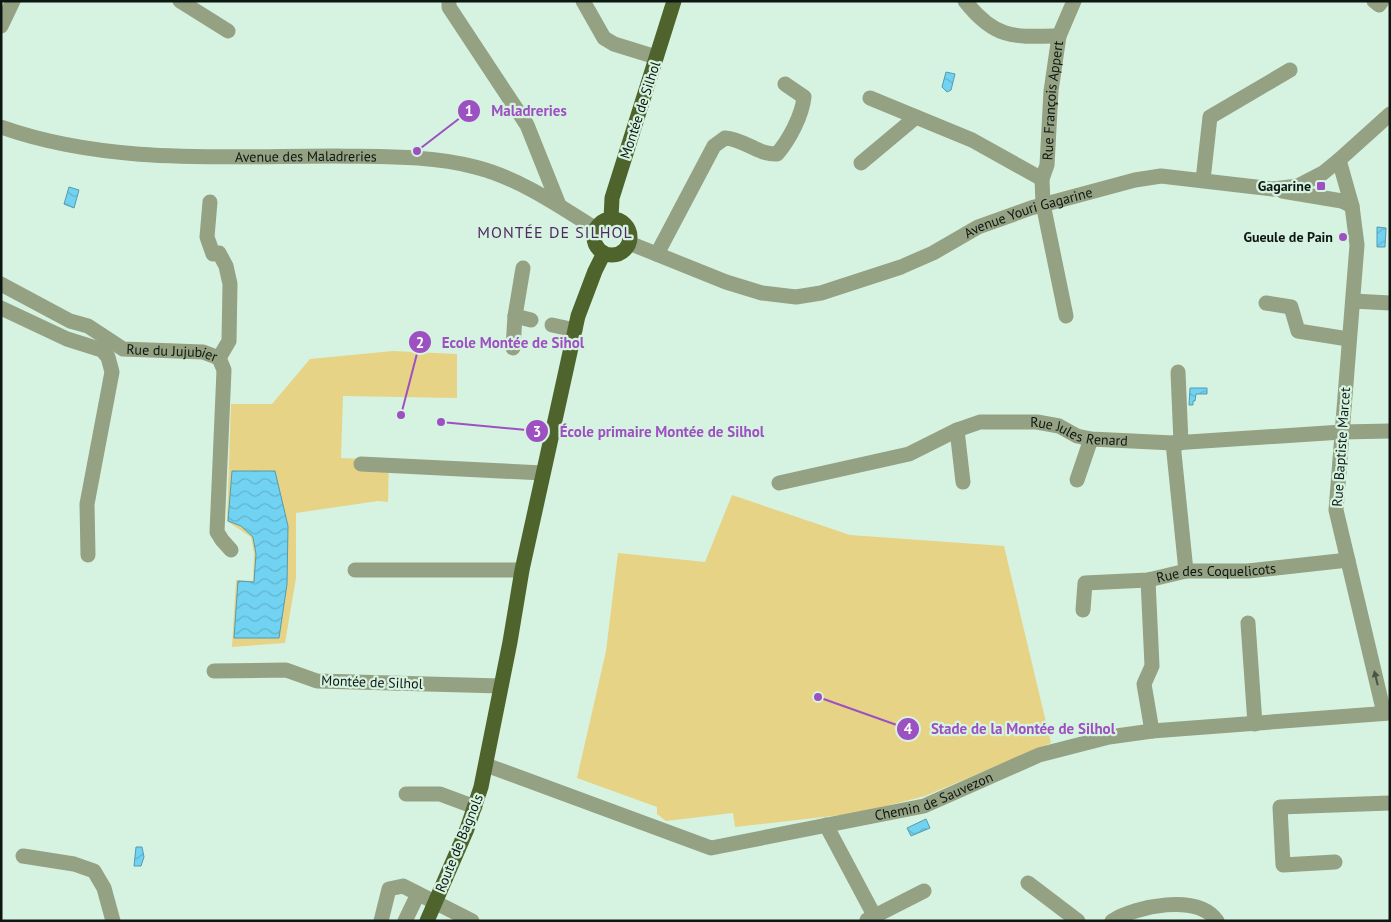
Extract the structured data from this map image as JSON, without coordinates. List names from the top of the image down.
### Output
{
  "streets": {
    "main road": ["Montée de Silhol", "Route de Bagnols"],
    "street": [
      "Rue François Appert",
      "Avenue des Maladreries",
      "Avenue Youri Gagarine",
      "Rue du Jujubier",
      "Rue Jules Renard",
      "Rue Baptiste Marcet",
      "Rue des Coquelicots",
      "Chemin de Sauvezon"
    ]
  },
  "crossings": [
    ["Rue François Appert", "Avenue Youri Gagarine"],
    ["Montée de Silhol", "Avenue des Maladreries"],
    ["Montée de Silhol", "Avenue Youri Gagarine"],
    ["Avenue des Maladreries", "Avenue Youri Gagarine"],
    ["Avenue Youri Gagarine", "Rue Baptiste Marcet"],
    ["Rue Jules Renard", "Rue Baptiste Marcet"],
    ["Rue Baptiste Marcet", "Rue des Coquelicots"],
    ["Rue Baptiste Marcet", "Chemin de Sauvezon"],
    ["Rue des Coquelicots", "Chemin de Sauvezon"],
    ["Chemin de Sauvezon", "Route de Bagnols"]
  ],
  "districts": ["MONTÉE DE SILHOL"],
  "places": {
    "other": [
      "Maladreries",
      "Gueule de Pain",
      "Ecole Montée de Sihol",
      "École primaire Montée de Silhol",
      "Stade de la Montée de Silhol"
    ],
    "transit": ["Gagarine"]
  }
}
